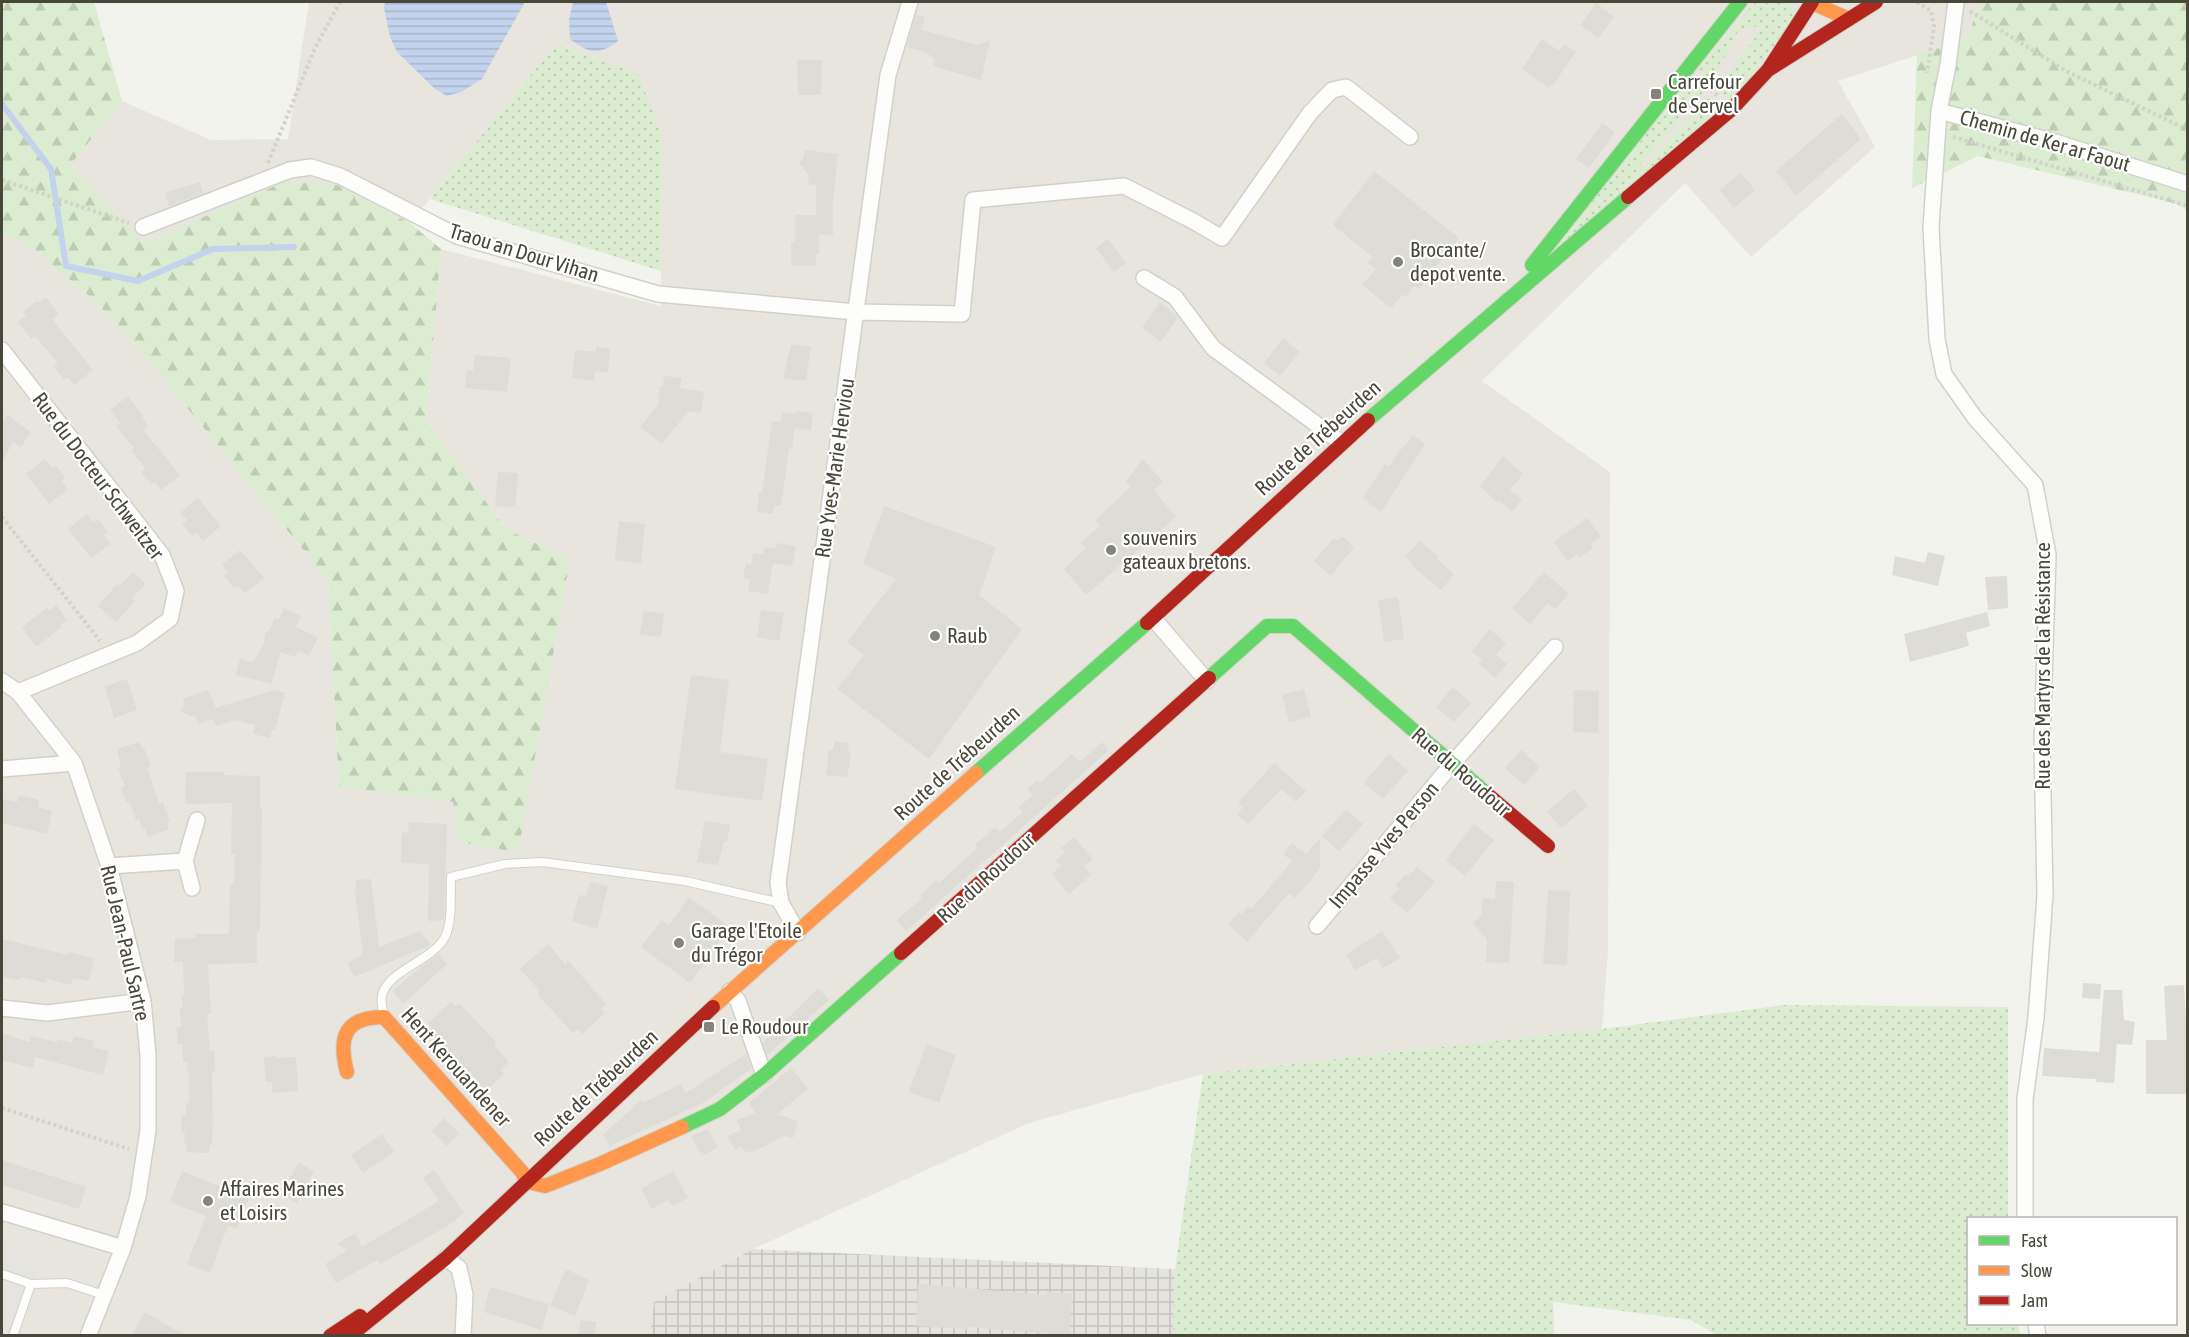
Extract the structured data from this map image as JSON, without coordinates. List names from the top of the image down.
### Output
{
  "streets": {
    "main road": ["Route de Trébeurden", "Rue du Roudour", "Hent Kerouandener"],
    "street": [
      "Chemin de Ker ar Faout",
      "Traou an Dour Vihan",
      "Rue Yves-Marie Herviou",
      "Rue du Docteur Schweitzer",
      "Rue des Martyrs de la Résistance",
      "Impasse Yves Person",
      "Rue Jean-Paul Sartre"
    ]
  },
  "crossings": [
    ["Chemin de Ker ar Faout", "Rue des Martyrs de la Résistance"],
    ["Traou an Dour Vihan", "Rue Yves-Marie Herviou"],
    ["Route de Trébeurden", "Rue Yves-Marie Herviou"],
    ["Route de Trébeurden", "Rue du Roudour"],
    ["Route de Trébeurden", "Hent Kerouandener"],
    ["Rue du Docteur Schweitzer", "Rue Jean-Paul Sartre"],
    ["Rue du Roudour", "Impasse Yves Person"],
    ["Rue du Roudour", "Hent Kerouandener"]
  ],
  "places": {
    "transit": ["Carrefour de Servel", "Le Roudour"],
    "other": [
      "Brocante/ depot vente.",
      "souvenirs gateaux bretons.",
      "Raub",
      "Garage l'Etoile du Trégor",
      "Affaires Marines et Loisirs"
    ]
  },
  "legend": ["Fast", "Slow", "Jam"]
}
